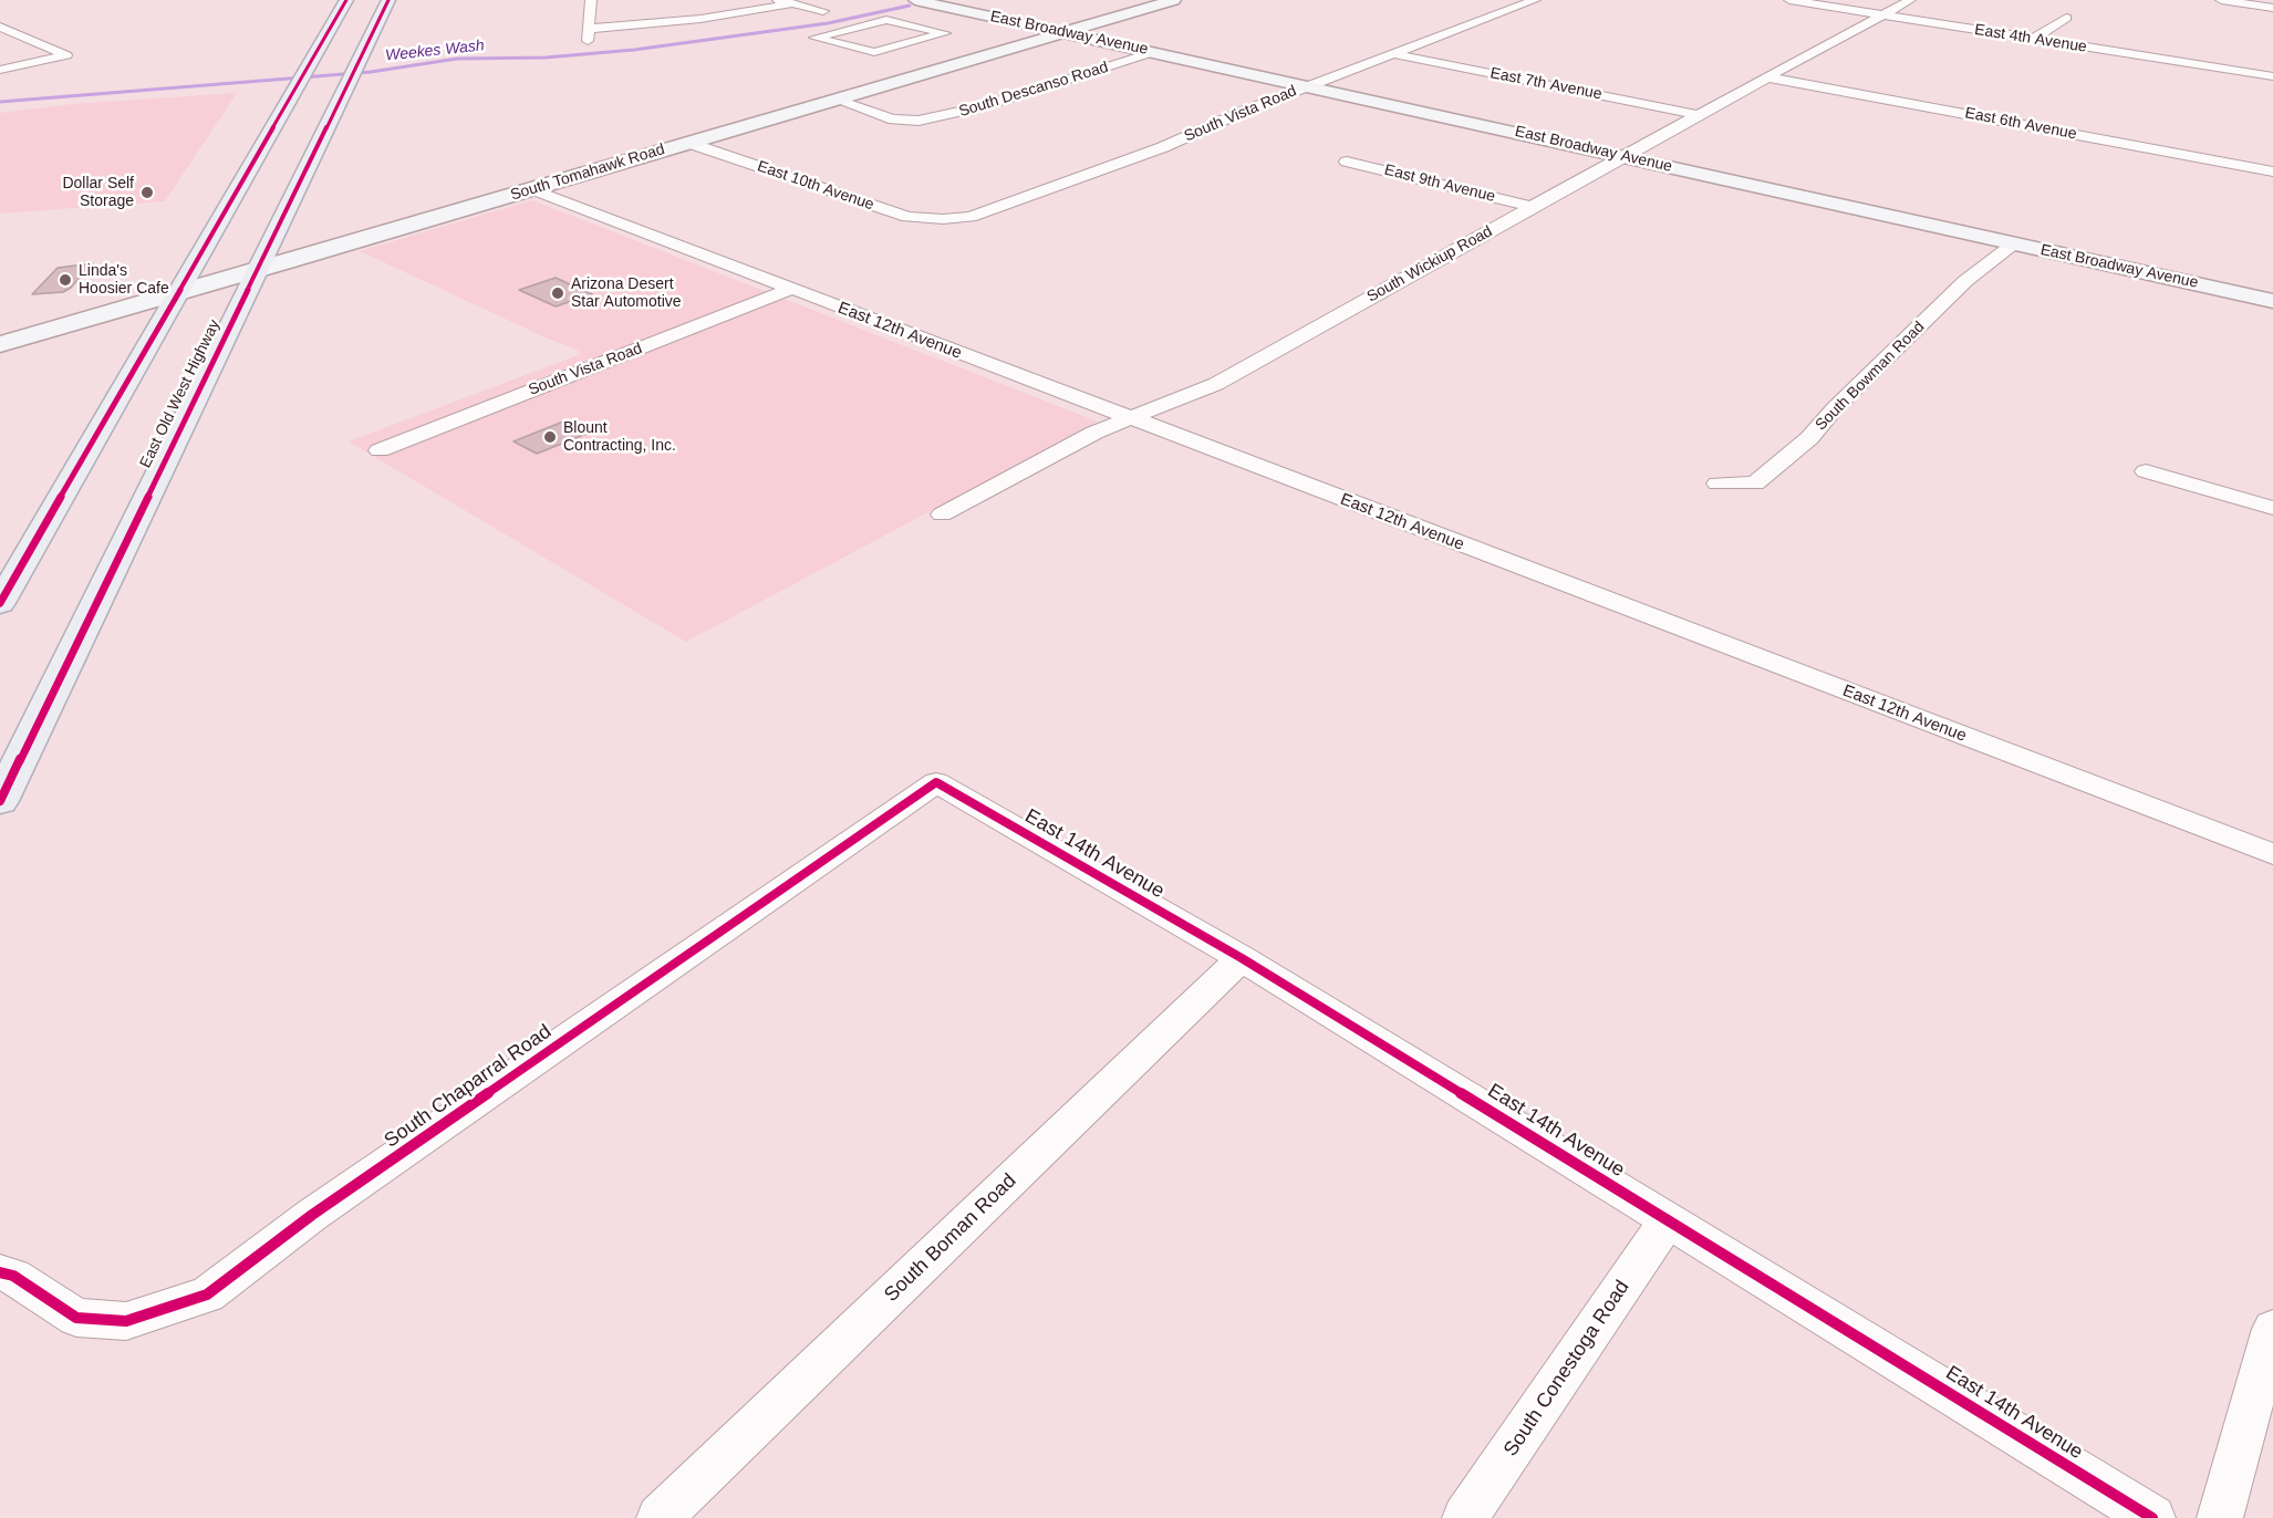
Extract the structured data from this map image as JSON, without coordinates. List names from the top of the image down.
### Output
{
  "streets": {
    "main road": ["East Broadway Avenue", "South Tomahawk Road", "East Old West Highway"],
    "street": [
      "East 4th Avenue",
      "East 7th Avenue",
      "South Descanso Road",
      "South Vista Road",
      "East 6th Avenue",
      "East 9th Avenue",
      "East 10th Avenue",
      "South Wickiup Road",
      "East 12th Avenue",
      "South Bowman Road",
      "East 14th Avenue",
      "South Chaparral Road",
      "South Boman Road",
      "South Conestoga Road"
    ]
  },
  "crossings": [
    ["East Broadway Avenue", "South Descanso Road"],
    ["East Broadway Avenue", "South Vista Road"],
    ["East Broadway Avenue", "South Tomahawk Road"],
    ["East Broadway Avenue", "South Wickiup Road"],
    ["East Broadway Avenue", "South Bowman Road"],
    ["East 4th Avenue", "South Wickiup Road"],
    ["East 7th Avenue", "South Vista Road"],
    ["East 7th Avenue", "South Wickiup Road"],
    ["South Descanso Road", "South Tomahawk Road"],
    ["South Vista Road", "East 10th Avenue"],
    ["South Vista Road", "East 12th Avenue"],
    ["East 6th Avenue", "South Wickiup Road"],
    ["South Tomahawk Road", "East 10th Avenue"],
    ["South Tomahawk Road", "East 12th Avenue"],
    ["South Tomahawk Road", "East Old West Highway"],
    ["East 9th Avenue", "South Wickiup Road"],
    ["South Wickiup Road", "East 12th Avenue"],
    ["East 14th Avenue", "South Chaparral Road"],
    ["East 14th Avenue", "South Boman Road"],
    ["East 14th Avenue", "South Conestoga Road"]
  ],
  "water": ["Weekes Wash"],
  "places": [
    "Dollar Self Storage",
    "Linda's Hoosier Cafe",
    "Arizona Desert Star Automotive",
    "Blount Contracting, Inc."
  ]
}
